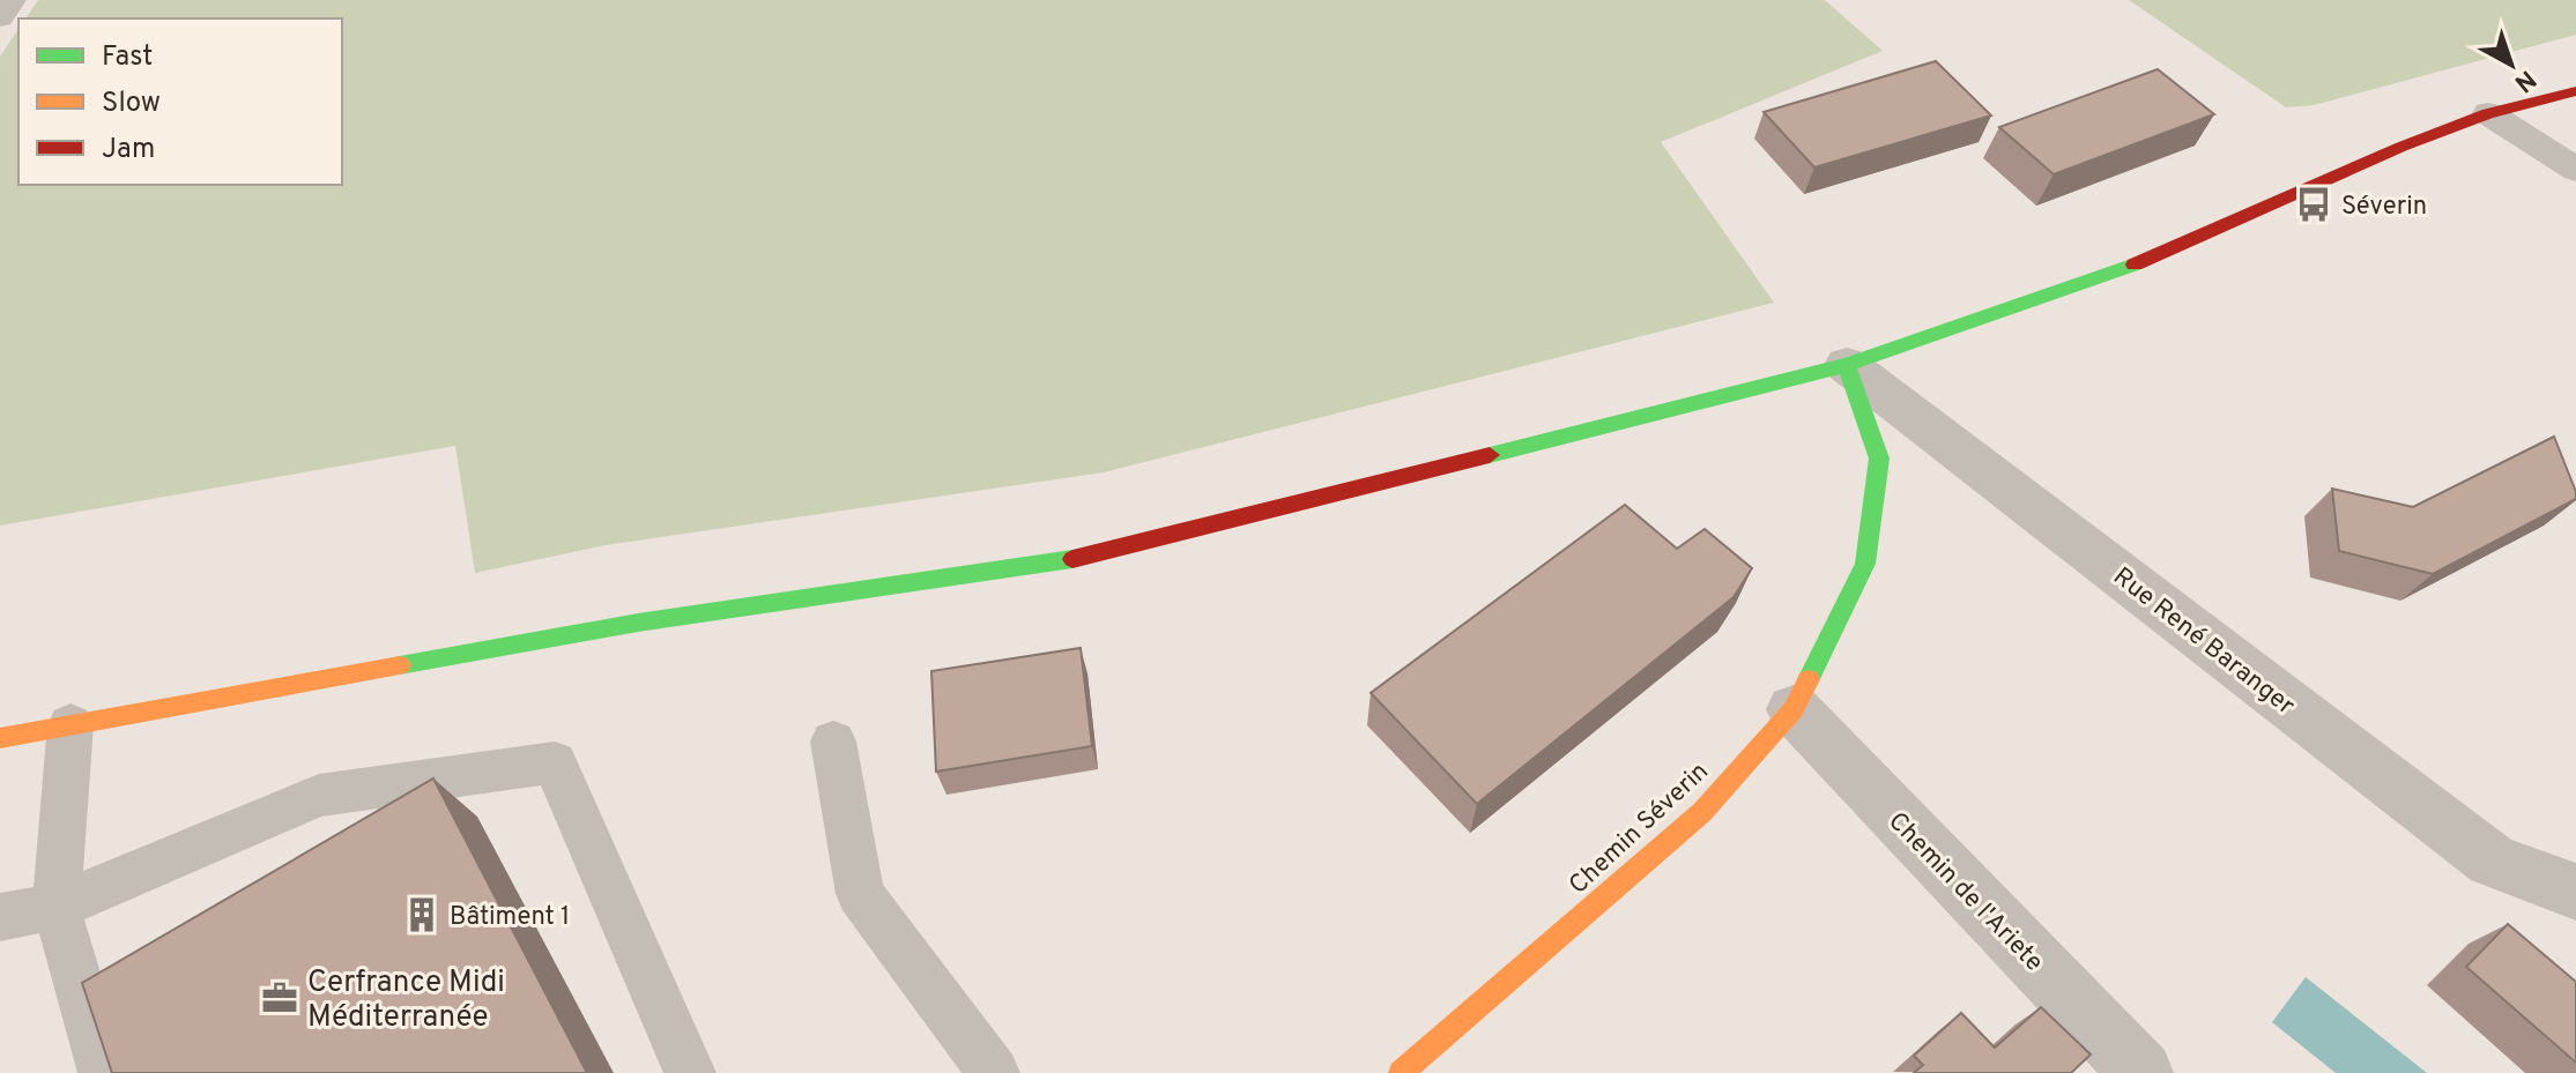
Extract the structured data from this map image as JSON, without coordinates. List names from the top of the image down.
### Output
{
  "streets": {
    "street": ["Rue René Baranger", "Chemin Séverin", "Chemin de l'Ariete"]
  },
  "crossings": [
    ["Rue René Baranger", "Chemin Séverin"],
    ["Chemin Séverin", "Chemin de l'Ariete"]
  ],
  "places": {
    "bus stop": ["Séverin"],
    "building": ["Bâtiment 1"],
    "office": ["Cerfrance Midi Méditerranée"]
  },
  "legend": ["Fast", "Slow", "Jam"],
  "north": "bottom right"
}
